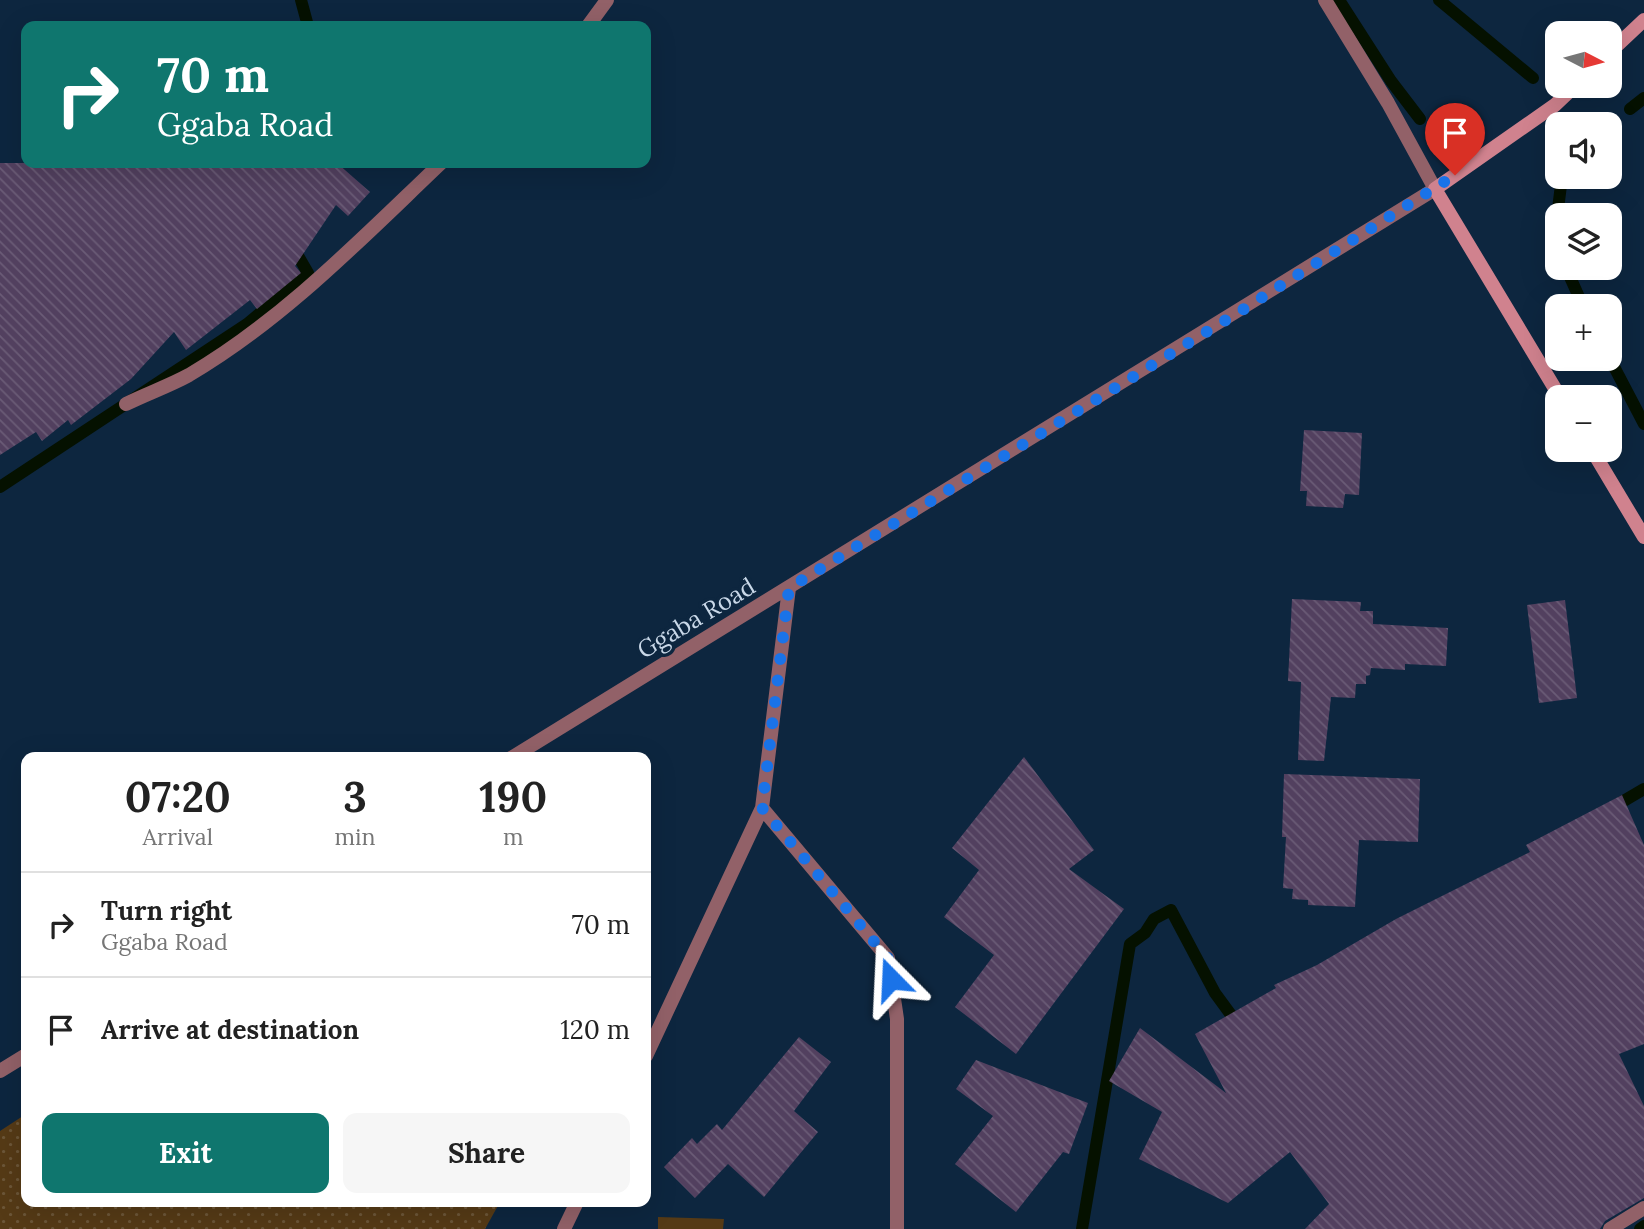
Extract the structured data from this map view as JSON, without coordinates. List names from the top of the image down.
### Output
{
  "streets": {
    "street": ["Ggaba Road"]
  },
  "north": "right",
  "page": {
    "map_buttons": ["+", "−"],
    "turn": ["70 m", "Ggaba Road"],
    "eta": [
      "07:20",
      "Arrival",
      "3",
      "min",
      "190",
      "m"
    ],
    "list": [
      {
        "name": "Turn right",
        "note": "Ggaba Road",
        "value": "70 m"
      },
      {
        "name": "Arrive at destination",
        "value": "120 m"
      }
    ],
    "buttons": ["Exit", "Share"]
  }
}
